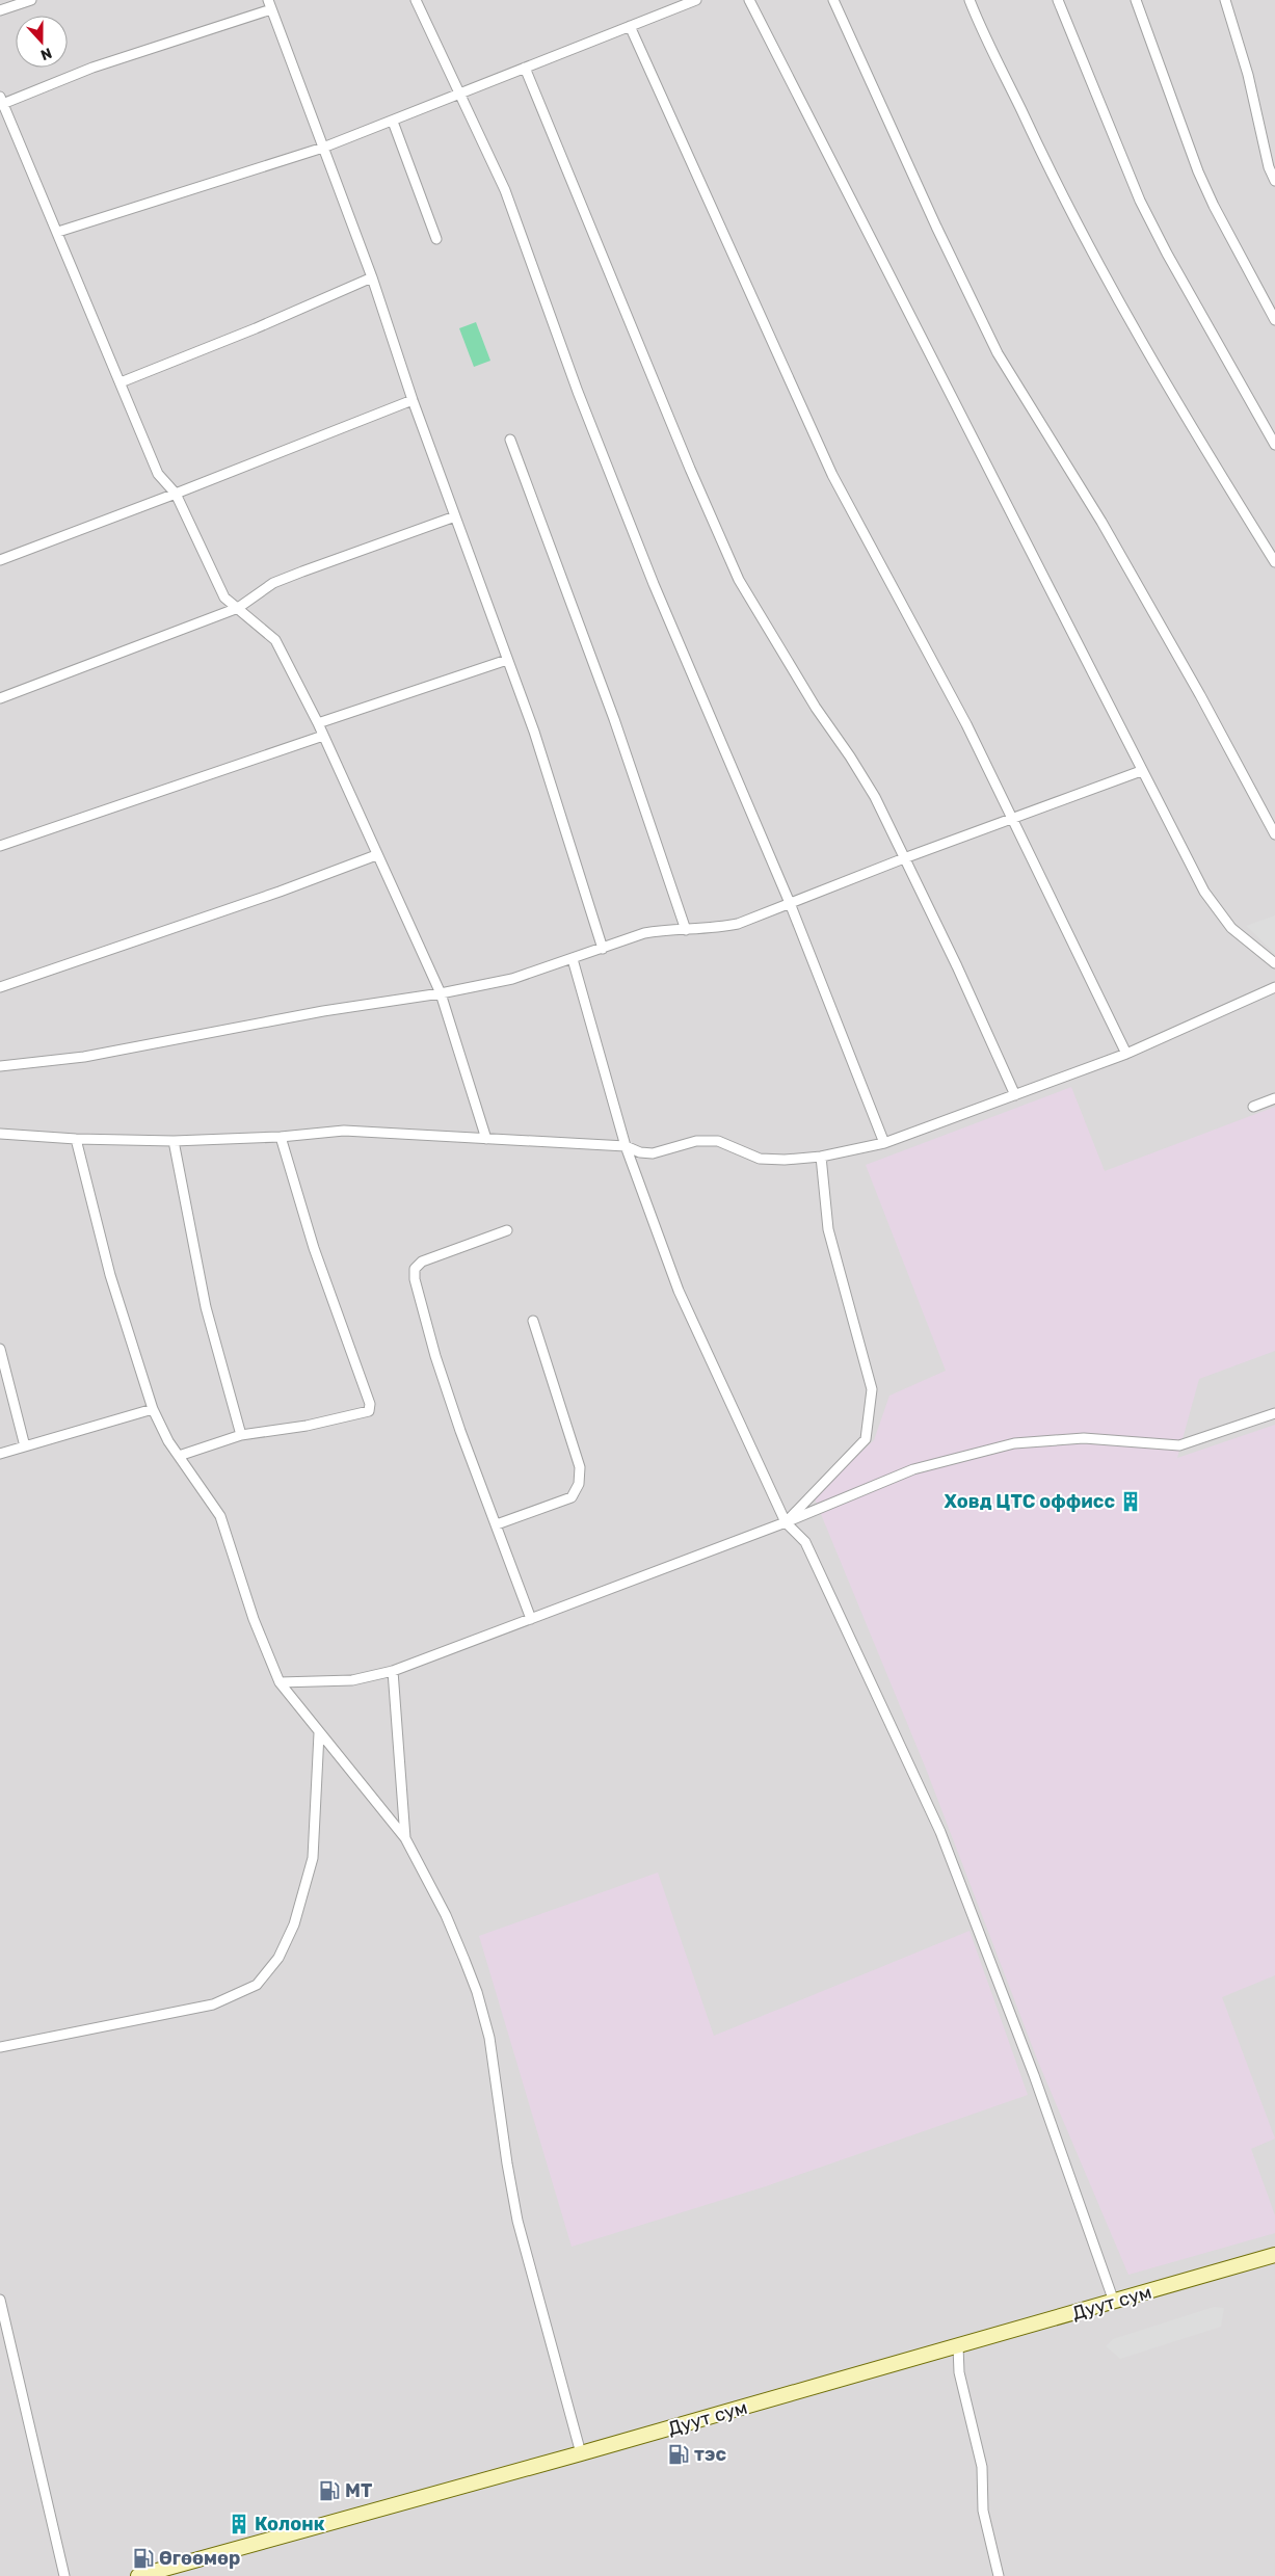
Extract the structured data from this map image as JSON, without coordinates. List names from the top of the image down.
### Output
{
  "streets": {
    "main road": ["Дуут сум"]
  },
  "places": {
    "building": ["Ховд ЦТС оффисс", "Колонк"],
    "fuel station": ["тэс", "MT", "Өгөөмөр"]
  },
  "north": "bottom"
}
